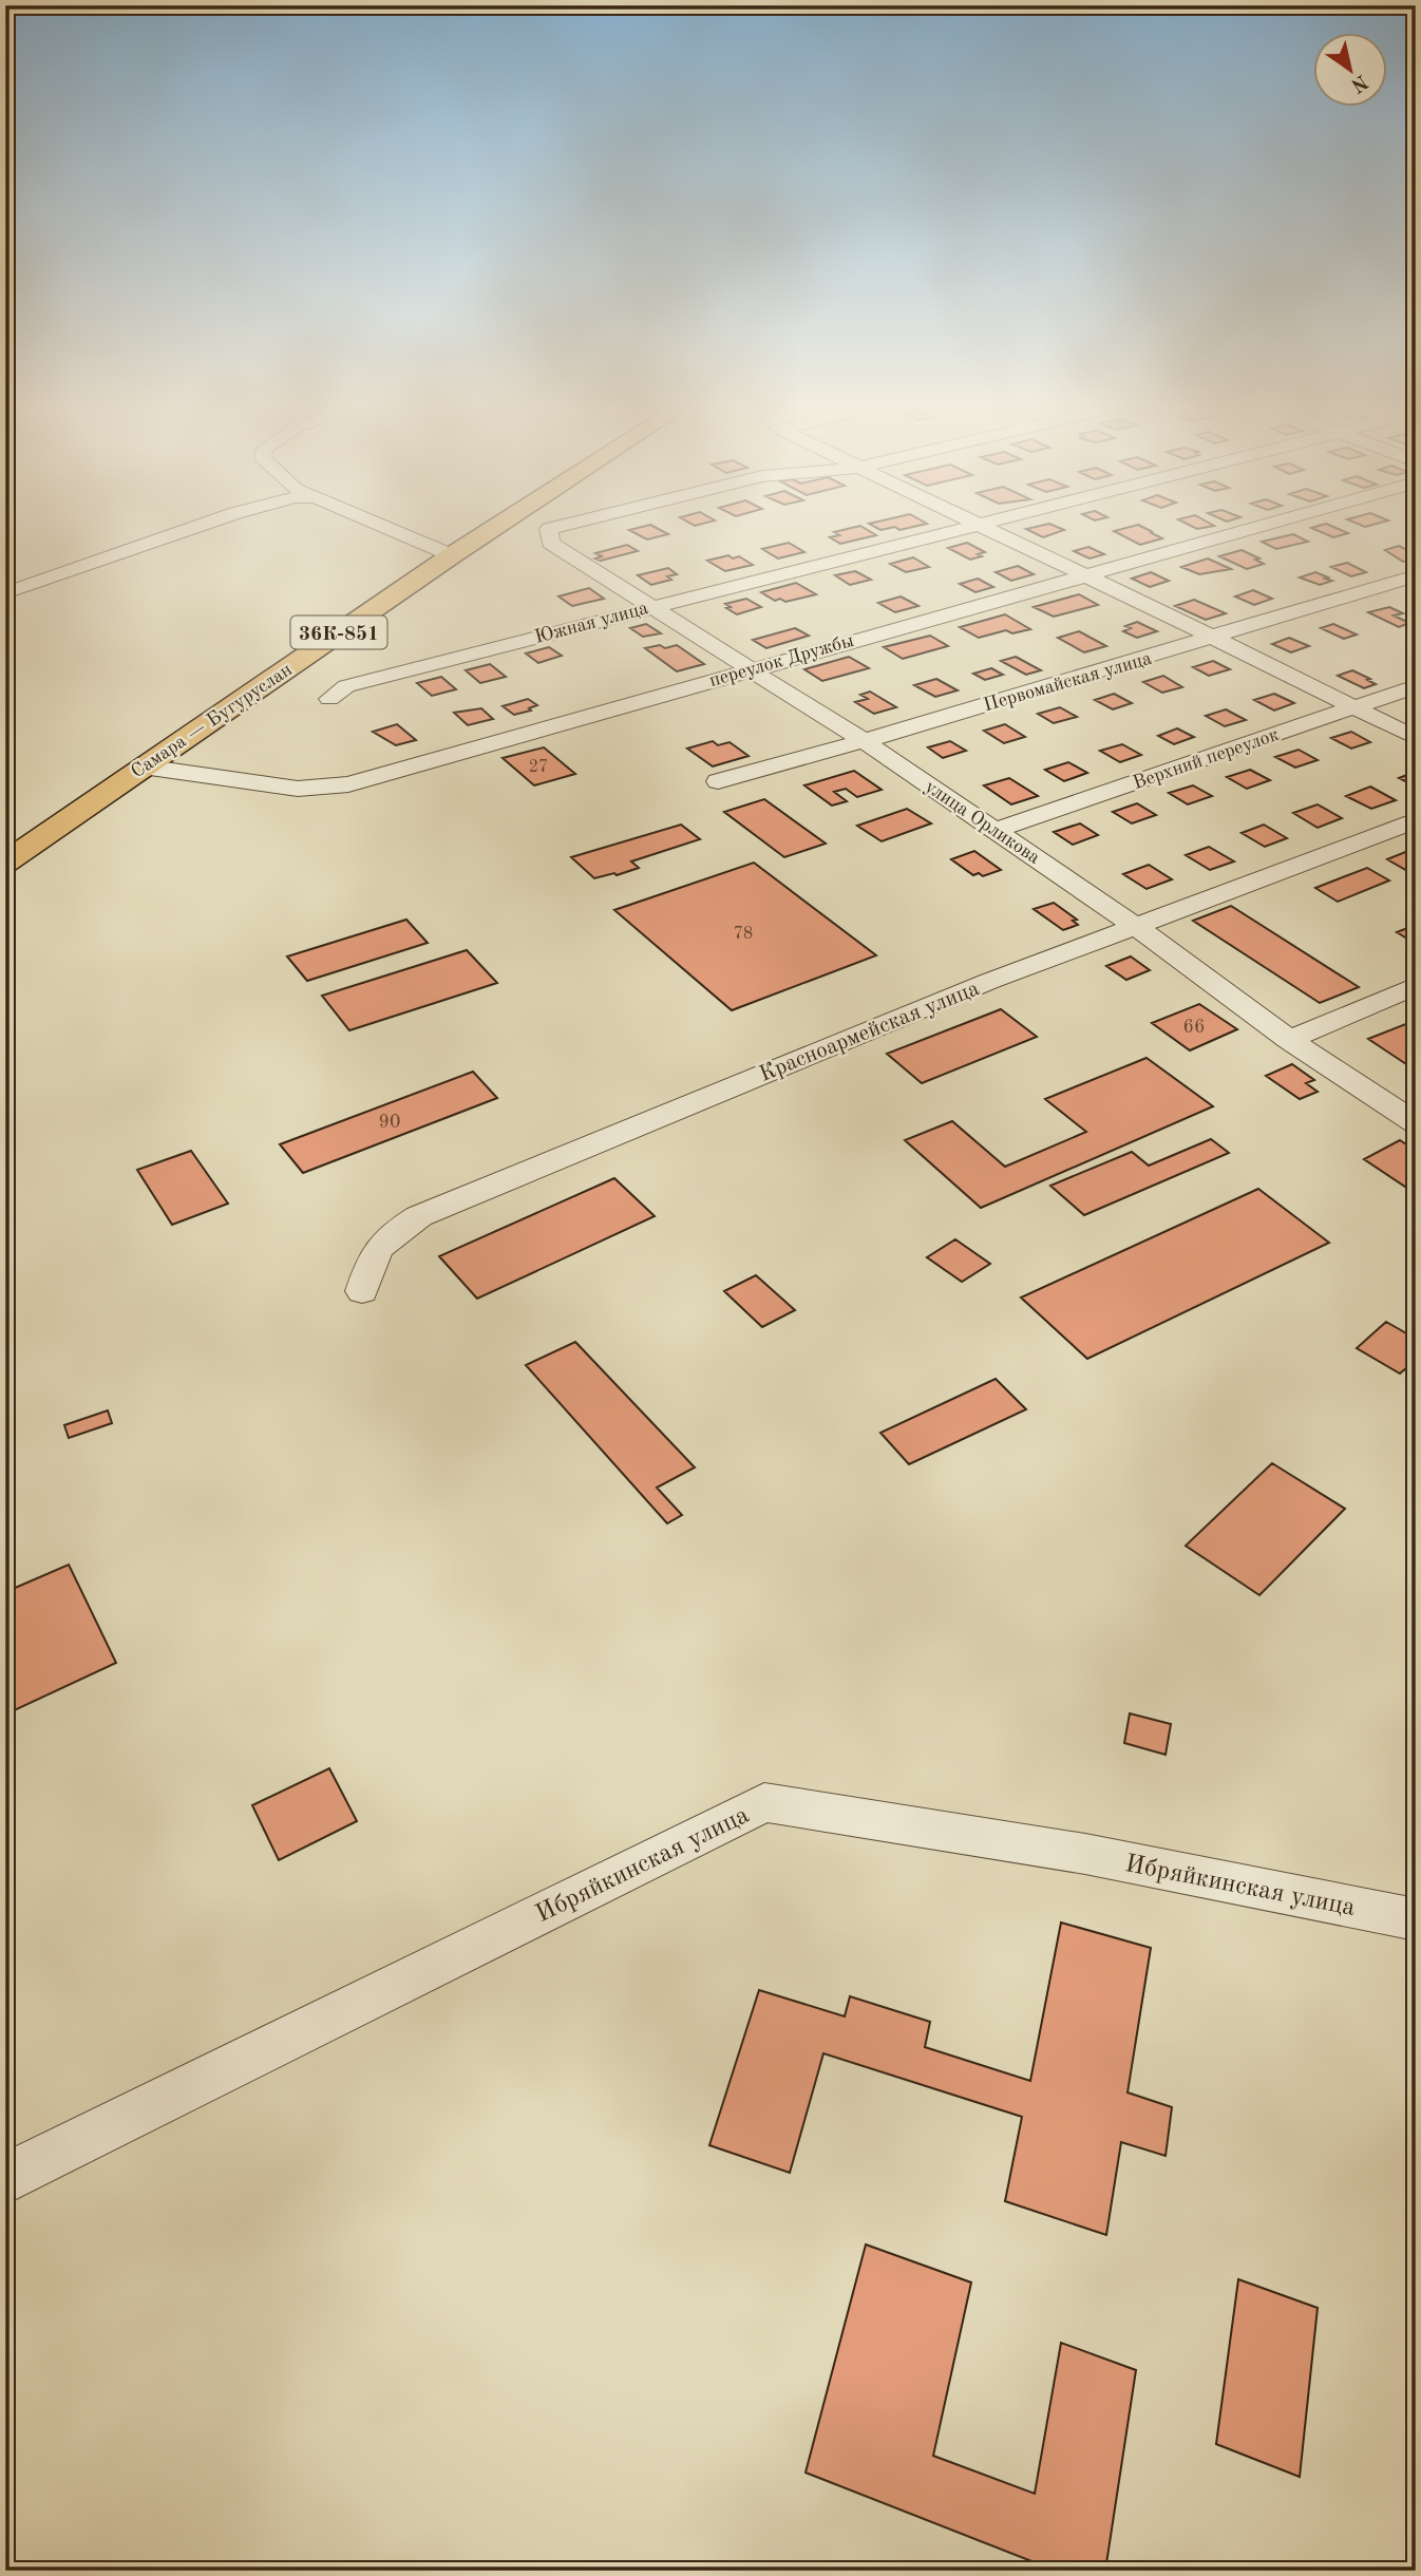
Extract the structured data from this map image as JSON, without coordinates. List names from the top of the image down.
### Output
{
  "streets": {
    "main road": ["36К-851", "Самара — Бугуруслан"],
    "street": [
      "Южная улица",
      "переулок Дружбы",
      "Первомайская улица",
      "Верхний переулок",
      "улица Орликова",
      "Красноармейская улица",
      "Ибряйкинская улица"
    ]
  },
  "crossings": [
    ["Южная улица", "улица Орликова"],
    ["переулок Дружбы", "Самара — Бугуруслан"],
    ["переулок Дружбы", "улица Орликова"],
    ["Первомайская улица", "улица Орликова"],
    ["Верхний переулок", "улица Орликова"],
    ["улица Орликова", "Красноармейская улица"]
  ],
  "house_numbers": [
    "27",
    "78",
    "66",
    "90"
  ],
  "north": "bottom right"
}
